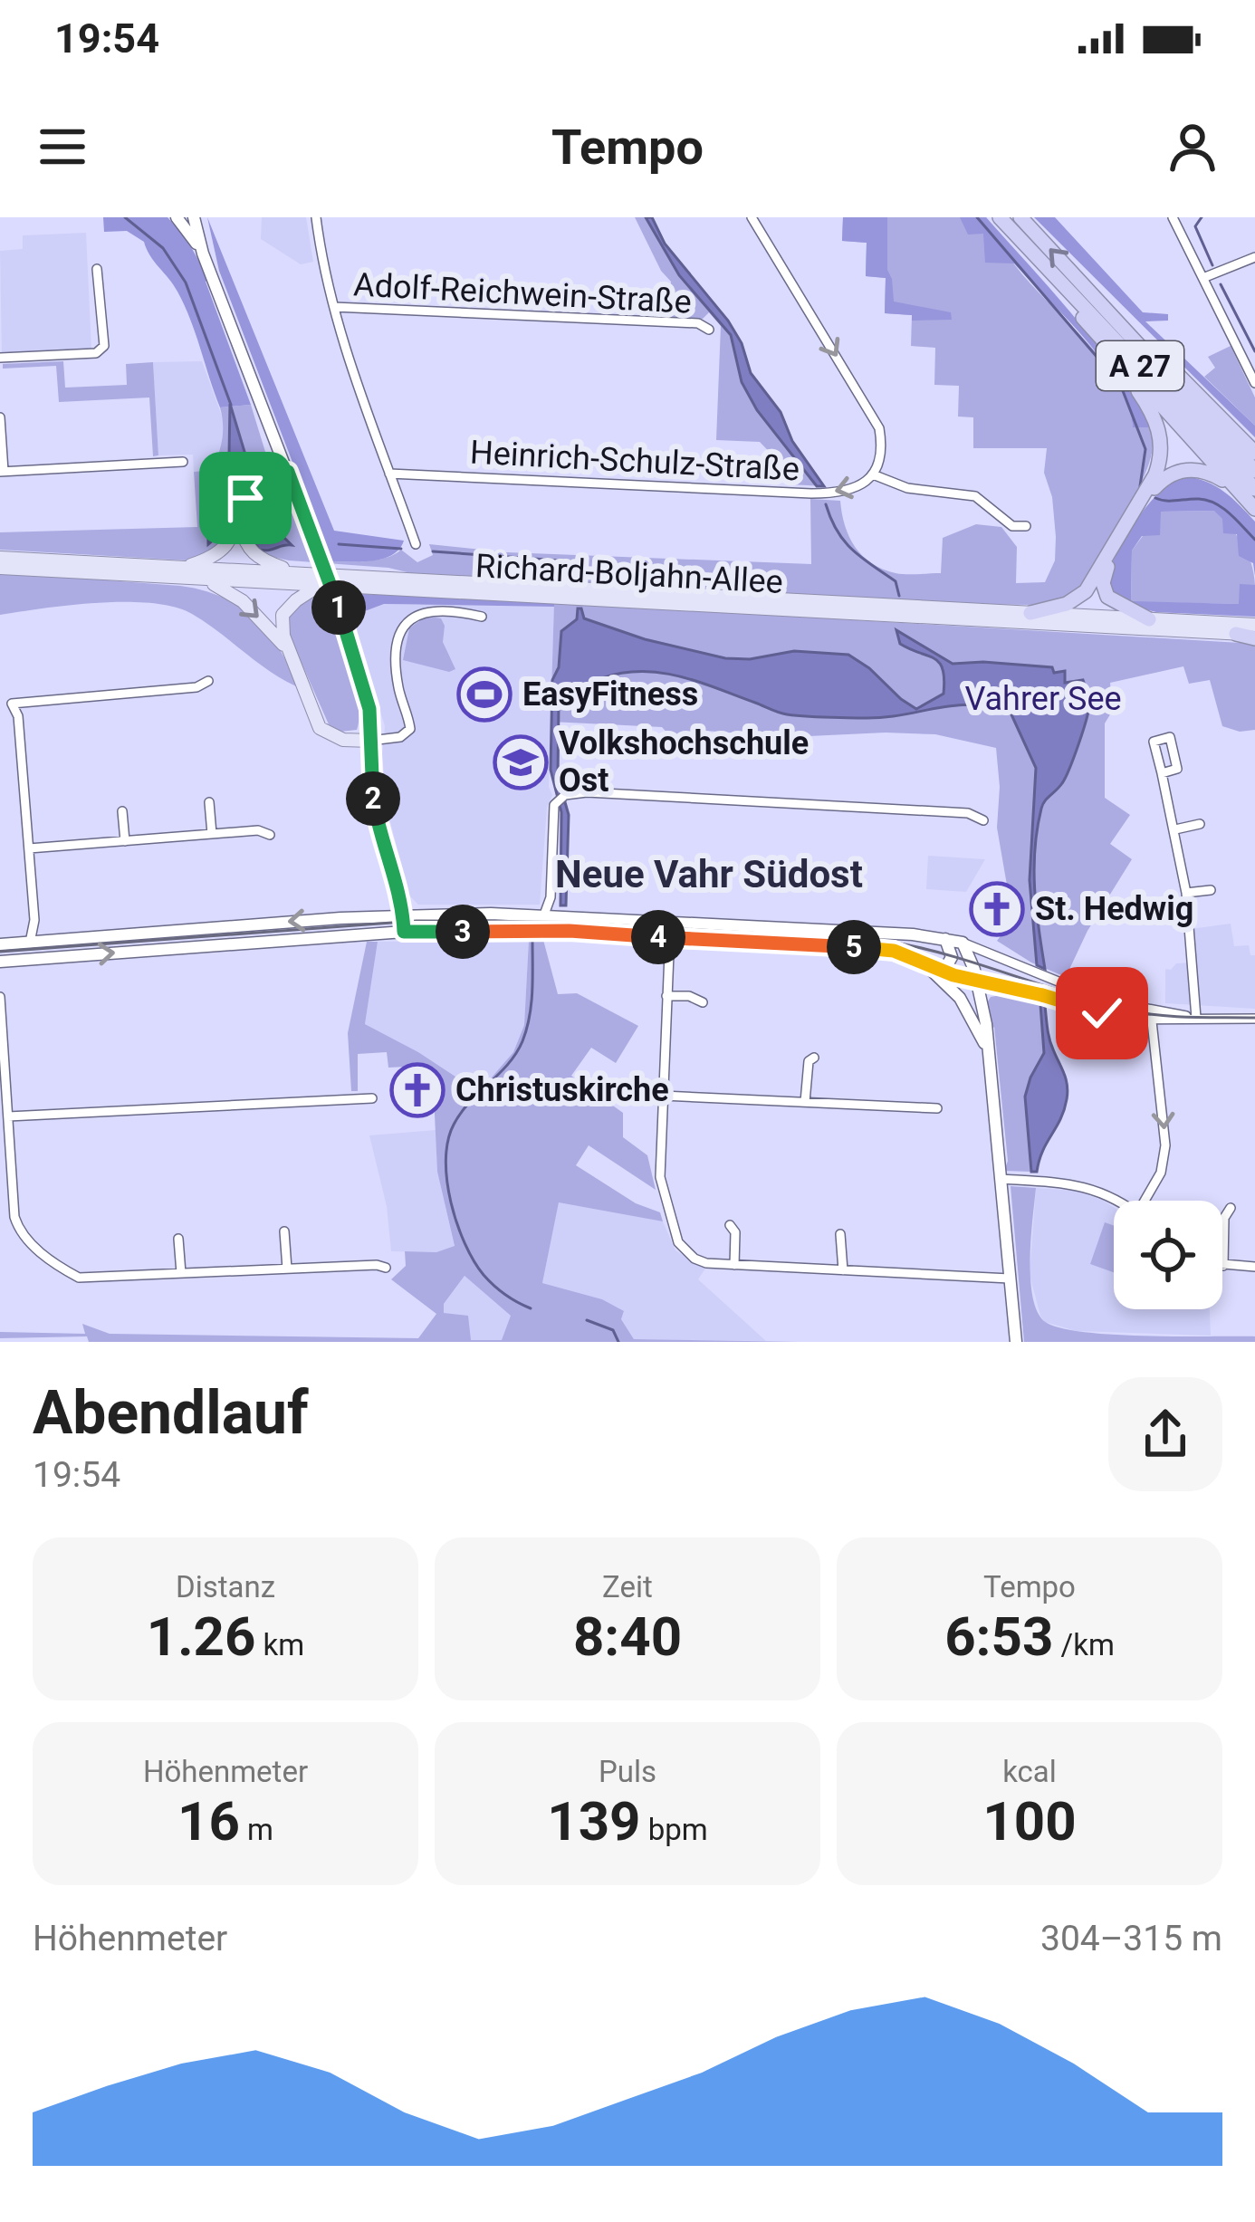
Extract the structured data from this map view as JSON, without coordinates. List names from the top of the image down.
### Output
{
  "streets": {
    "highway": ["A 27"],
    "main road": ["Richard-Boljahn-Allee"],
    "street": ["Adolf-Reichwein-Straße", "Heinrich-Schulz-Straße"]
  },
  "one_way": ["Heinrich-Schulz-Straße"],
  "districts": ["Neue Vahr Südost"],
  "parks": ["Vahrer See"],
  "places": {
    "sports": ["EasyFitness"],
    "school or university": ["Volkshochschule Ost"],
    "church": ["St. Hedwig", "Christuskirche"]
  },
  "page": {
    "status": "19:54",
    "header": "Tempo",
    "pins": [
      "1",
      "2",
      "3",
      "4",
      "5"
    ],
    "heading": ["Abendlauf", "19:54"],
    "stats": [
      ["Distanz", "1.26 km"],
      ["Zeit", "8:40"],
      ["Tempo", "6:53 /km"],
      ["Höhenmeter", "16 m"],
      ["Puls", "139 bpm"],
      ["kcal", "100"]
    ],
    "chart": ["Höhenmeter", "304–315 m"]
  }
}
